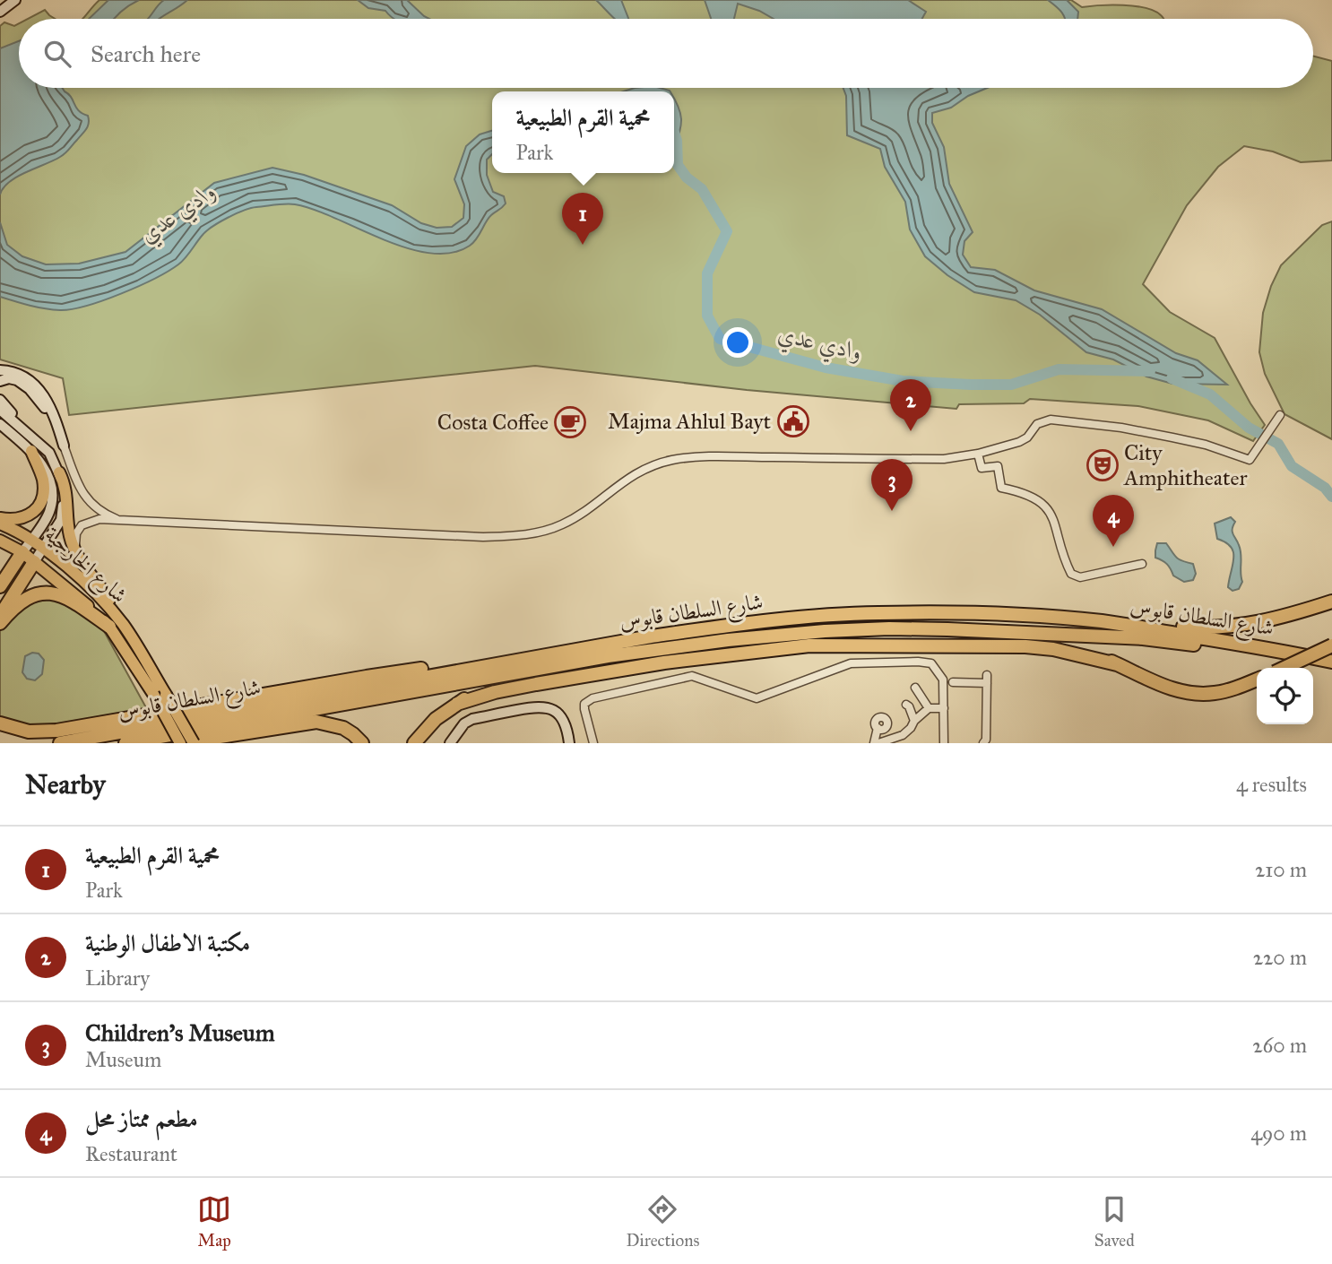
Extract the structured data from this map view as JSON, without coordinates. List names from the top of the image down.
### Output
{
  "streets": {
    "highway": ["شارع السلطان قابوس"],
    "main road": ["شارع الخارجية"]
  },
  "water": ["وادي عدي"],
  "places": {
    "public building": ["Majma Ahlul Bayt"],
    "cafe": ["Costa Coffee"],
    "theatre": ["City Amphitheater"]
  },
  "page": {
    "search": "Search here",
    "popup": ["محمية القرم الطبيعية", "Park"],
    "pins": [
      "1",
      "2",
      "3",
      "4"
    ],
    "heading": ["Nearby", "4 results"],
    "list": [
      {
        "mark": "1",
        "name": "محمية القرم الطبيعية",
        "note": "Park",
        "value": "210 m"
      },
      {
        "mark": "2",
        "name": "مكتبة الاطفال الوطنية",
        "note": "Library",
        "value": "220 m"
      },
      {
        "mark": "3",
        "name": "Children's Museum",
        "note": "Museum",
        "value": "260 m"
      },
      {
        "mark": "4",
        "name": "مطعم ممتاز محل",
        "note": "Restaurant",
        "value": "490 m"
      }
    ],
    "nav": ["Map", "Directions", "Saved"]
  }
}
